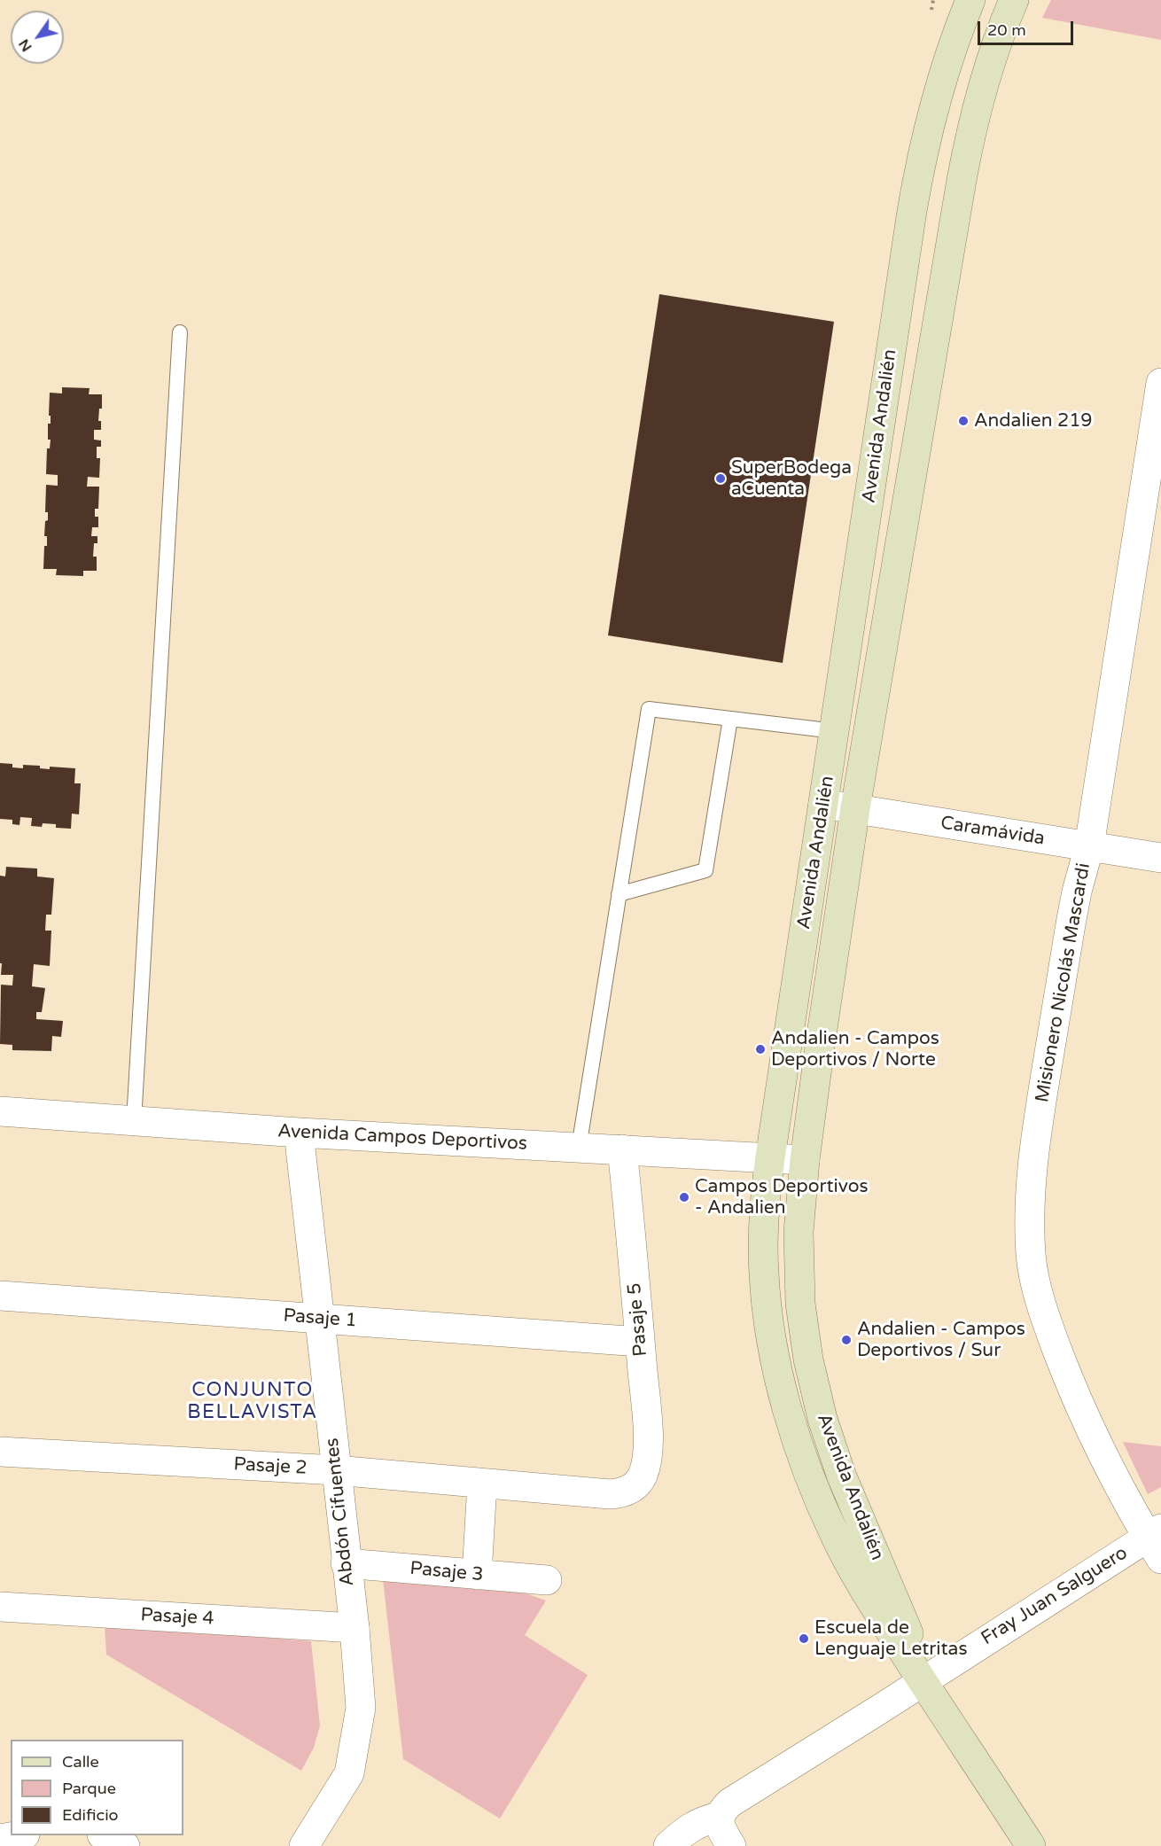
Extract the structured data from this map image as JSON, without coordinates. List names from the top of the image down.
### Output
{
  "streets": {
    "main road": ["Avenida Andalién"],
    "street": [
      "Caramávida",
      "Misionero Nicolás Mascardi",
      "Avenida Campos Deportivos",
      "Pasaje 1",
      "Pasaje 5",
      "Pasaje 2",
      "Abdón Cifuentes",
      "Pasaje 3",
      "Fray Juan Salguero",
      "Pasaje 4"
    ]
  },
  "crossings": [
    ["Avenida Andalién", "Caramávida"],
    ["Avenida Andalién", "Avenida Campos Deportivos"],
    ["Avenida Andalién", "Fray Juan Salguero"],
    ["Caramávida", "Misionero Nicolás Mascardi"],
    ["Misionero Nicolás Mascardi", "Fray Juan Salguero"],
    ["Avenida Campos Deportivos", "Pasaje 5"],
    ["Avenida Campos Deportivos", "Abdón Cifuentes"],
    ["Pasaje 1", "Pasaje 5"],
    ["Pasaje 1", "Abdón Cifuentes"],
    ["Pasaje 5", "Pasaje 2"],
    ["Pasaje 2", "Abdón Cifuentes"],
    ["Abdón Cifuentes", "Pasaje 3"],
    ["Abdón Cifuentes", "Pasaje 4"]
  ],
  "districts": ["CONJUNTO BELLAVISTA"],
  "places": [
    "Andalien 219",
    "SuperBodega aCuenta",
    "Andalien - Campos Deportivos / Norte",
    "Campos Deportivos - Andalien",
    "Andalien - Campos Deportivos / Sur",
    "Escuela de Lenguaje Letritas"
  ],
  "legend": ["Calle", "Parque", "Edificio"],
  "scale_bar": "20 m",
  "north": "bottom left"
}
